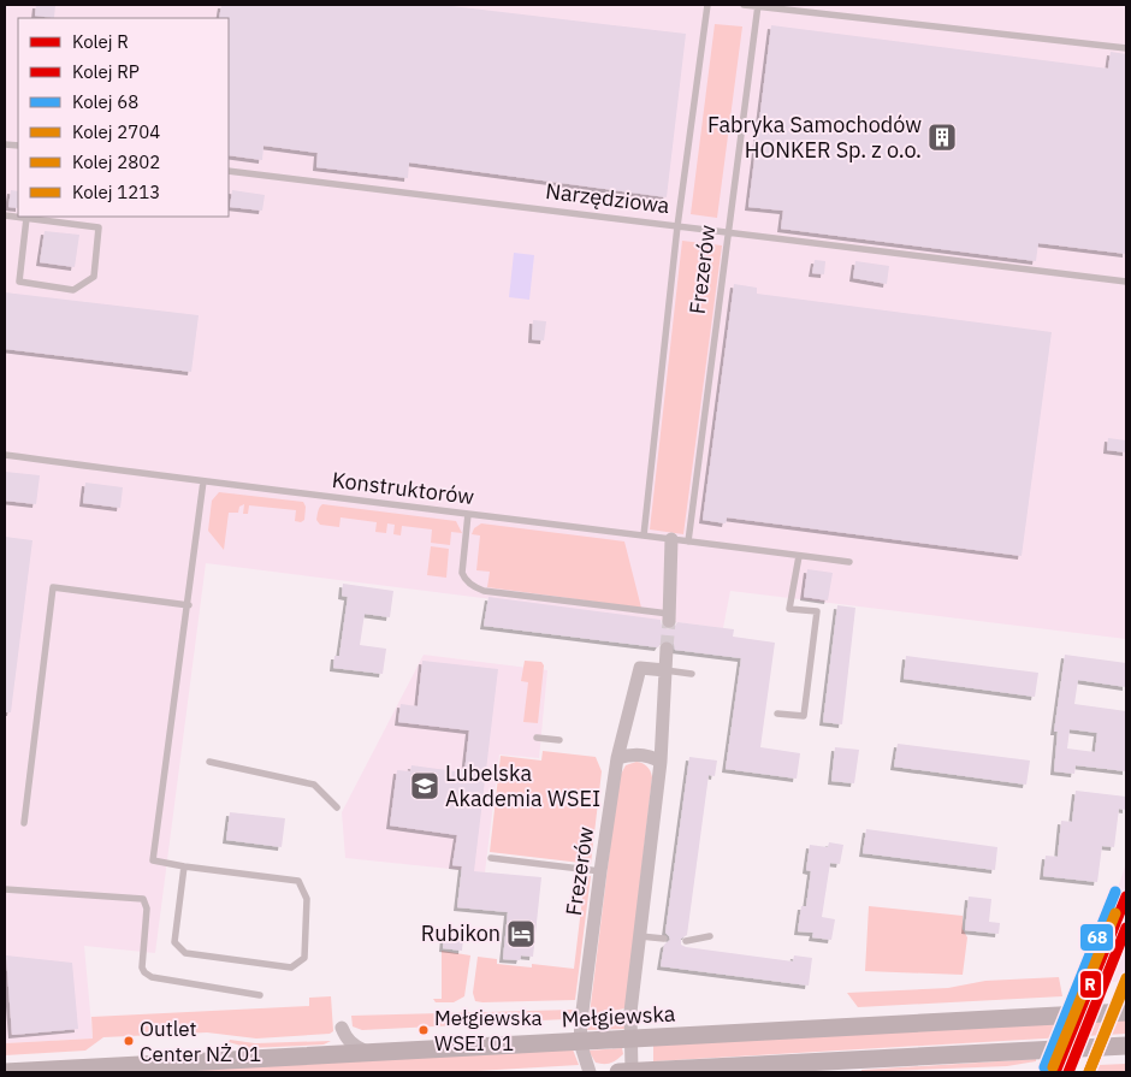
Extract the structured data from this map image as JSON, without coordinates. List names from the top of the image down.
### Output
{
  "streets": {
    "main road": ["Mełgiewska"],
    "street": ["Frezerów"],
    "lane": ["Narzędziowa", "Konstruktorów"]
  },
  "crossings": [
    ["Narzędziowa", "Frezerów"],
    ["Frezerów", "Konstruktorów"],
    ["Frezerów", "Mełgiewska"]
  ],
  "places": {
    "building": ["Fabryka Samochodów HONKER Sp. z o.o."],
    "school or university": ["Lubelska Akademia WSEI"],
    "hotel": ["Rubikon"],
    "other": ["Mełgiewska WSEI 01", "Outlet Center NŻ 01"]
  },
  "lines": [
    "rail line 68",
    "rail line R",
    "rail line 2704",
    "rail line RP",
    "rail line 1213",
    "rail line 2802"
  ],
  "legend": [
    "Kolej R",
    "Kolej RP",
    "Kolej 68",
    "Kolej 2704",
    "Kolej 2802",
    "Kolej 1213"
  ]
}
